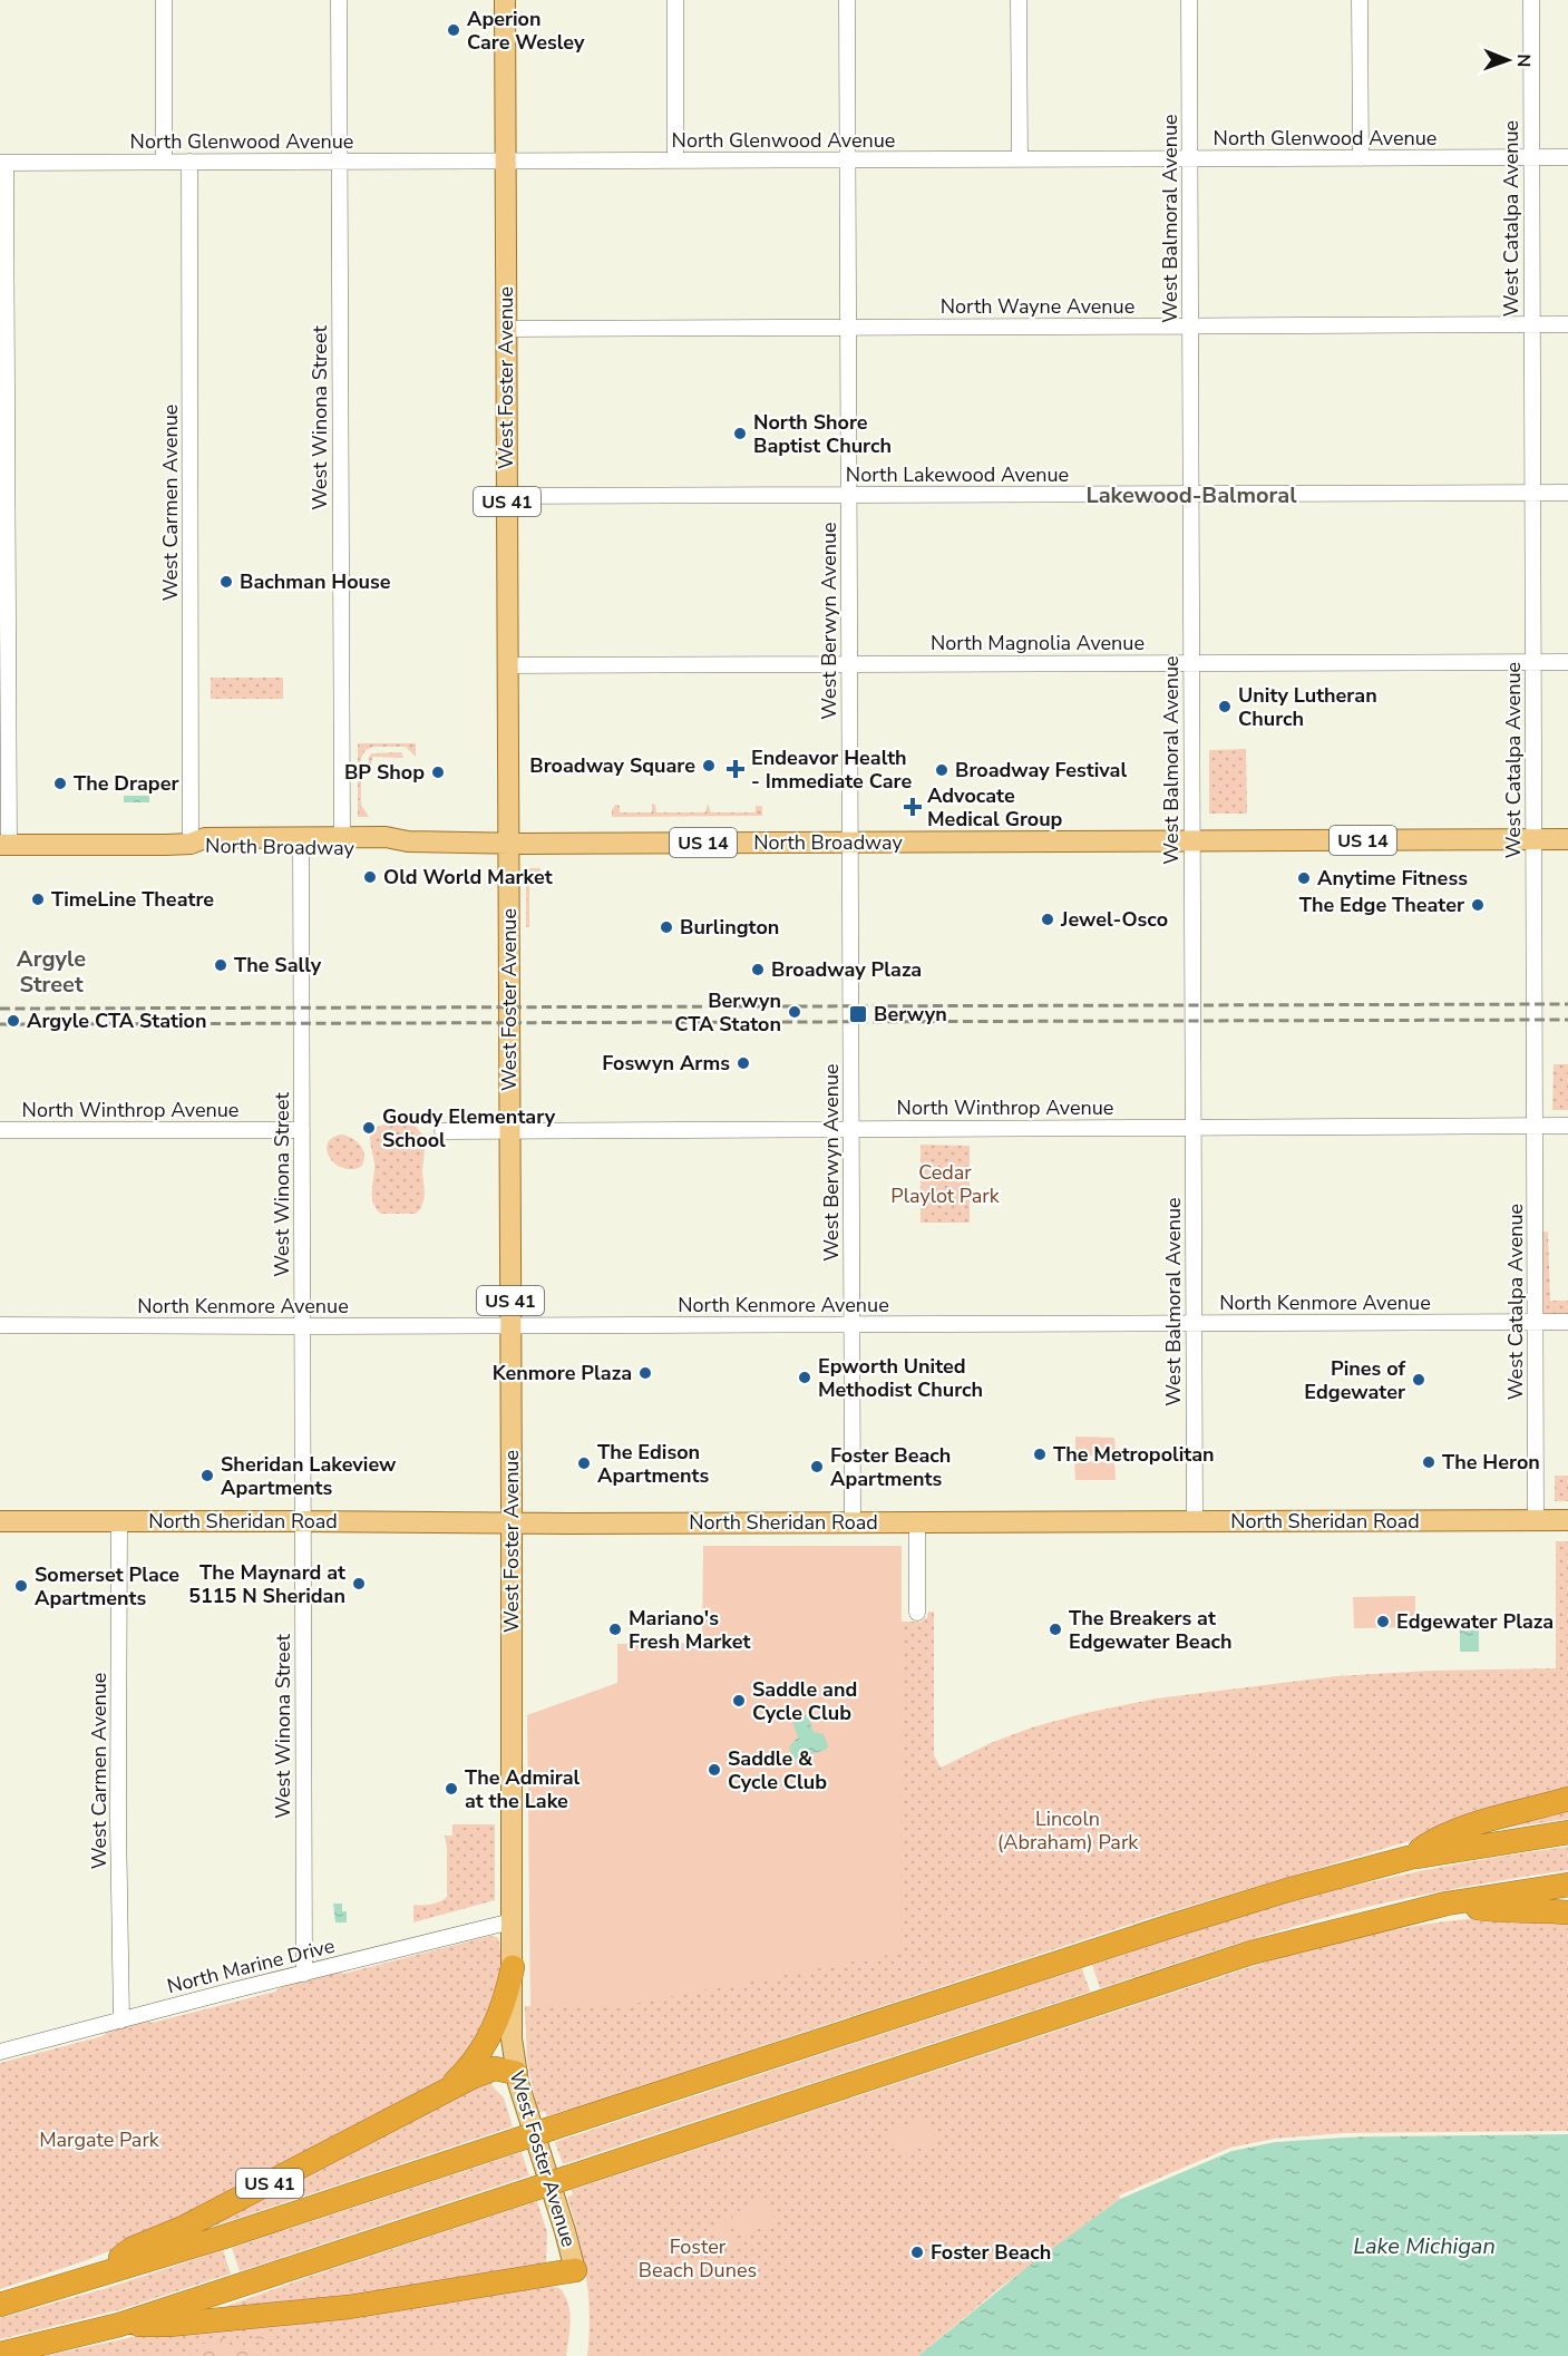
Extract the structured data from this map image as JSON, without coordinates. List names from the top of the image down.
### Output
{
  "streets": {
    "highway": ["US 41"],
    "main road": [
      "West Foster Avenue",
      "US 14",
      "North Broadway",
      "North Sheridan Road"
    ],
    "street": [
      "North Glenwood Avenue",
      "West Balmoral Avenue",
      "West Catalpa Avenue",
      "North Wayne Avenue",
      "West Winona Street",
      "North Lakewood Avenue",
      "West Carmen Avenue",
      "West Berwyn Avenue",
      "North Magnolia Avenue",
      "North Winthrop Avenue",
      "North Kenmore Avenue",
      "North Marine Drive"
    ]
  },
  "crossings": [
    ["North Glenwood Avenue", "West Balmoral Avenue"],
    ["North Glenwood Avenue", "West Catalpa Avenue"],
    ["North Glenwood Avenue", "West Foster Avenue"],
    ["North Glenwood Avenue", "West Winona Street"],
    ["North Glenwood Avenue", "West Carmen Avenue"],
    ["North Glenwood Avenue", "West Berwyn Avenue"],
    ["West Balmoral Avenue", "North Wayne Avenue"],
    ["West Balmoral Avenue", "North Lakewood Avenue"],
    ["West Balmoral Avenue", "North Magnolia Avenue"],
    ["West Balmoral Avenue", "North Broadway"],
    ["West Balmoral Avenue", "North Winthrop Avenue"],
    ["West Balmoral Avenue", "North Kenmore Avenue"],
    ["West Balmoral Avenue", "North Sheridan Road"],
    ["West Catalpa Avenue", "North Wayne Avenue"],
    ["West Catalpa Avenue", "North Lakewood Avenue"],
    ["West Catalpa Avenue", "North Magnolia Avenue"],
    ["West Catalpa Avenue", "North Broadway"],
    ["West Catalpa Avenue", "North Winthrop Avenue"],
    ["West Catalpa Avenue", "North Kenmore Avenue"],
    ["West Catalpa Avenue", "North Sheridan Road"],
    ["North Wayne Avenue", "West Foster Avenue"],
    ["North Wayne Avenue", "West Berwyn Avenue"],
    ["West Foster Avenue", "North Lakewood Avenue"],
    ["West Foster Avenue", "US 41"],
    ["West Foster Avenue", "North Magnolia Avenue"],
    ["West Foster Avenue", "North Broadway"],
    ["West Foster Avenue", "North Winthrop Avenue"],
    ["West Foster Avenue", "North Kenmore Avenue"],
    ["West Foster Avenue", "North Sheridan Road"],
    ["West Foster Avenue", "North Marine Drive"],
    ["West Winona Street", "North Broadway"],
    ["West Winona Street", "North Winthrop Avenue"],
    ["West Winona Street", "North Kenmore Avenue"],
    ["West Winona Street", "North Sheridan Road"],
    ["West Winona Street", "North Marine Drive"],
    ["North Lakewood Avenue", "West Berwyn Avenue"],
    ["West Carmen Avenue", "North Broadway"],
    ["West Carmen Avenue", "North Sheridan Road"],
    ["West Carmen Avenue", "North Marine Drive"],
    ["West Berwyn Avenue", "North Magnolia Avenue"],
    ["West Berwyn Avenue", "North Broadway"],
    ["West Berwyn Avenue", "North Winthrop Avenue"],
    ["West Berwyn Avenue", "North Kenmore Avenue"],
    ["West Berwyn Avenue", "North Sheridan Road"]
  ],
  "districts": ["Lakewood-Balmoral", "Argyle Street"],
  "water": ["Lake Michigan"],
  "parks": [
    "Cedar Playlot Park",
    "Lincoln (Abraham) Park",
    "Margate Park",
    "Foster Beach Dunes"
  ],
  "places": {
    "other": [
      "Aperion Care Wesley",
      "North Shore Baptist Church",
      "Bachman House",
      "Unity Lutheran Church",
      "Broadway Square",
      "Broadway Festival",
      "BP Shop",
      "The Draper",
      "Old World Market",
      "Anytime Fitness",
      "TimeLine Theatre",
      "The Edge Theater",
      "Jewel-Osco",
      "Burlington",
      "The Sally",
      "Broadway Plaza",
      "Berwyn CTA Staton",
      "Argyle CTA Station",
      "Foswyn Arms",
      "Goudy Elementary School",
      "Kenmore Plaza",
      "Epworth United Methodist Church",
      "Pines of Edgewater",
      "The Metropolitan",
      "The Heron",
      "The Edison Apartments",
      "Foster Beach Apartments",
      "Sheridan Lakeview Apartments",
      "The Maynard at 5115 N Sheridan",
      "Somerset Place Apartments",
      "Edgewater Plaza",
      "Mariano's Fresh Market",
      "The Breakers at Edgewater Beach",
      "Saddle and Cycle Club",
      "Saddle & Cycle Club",
      "The Admiral at the Lake",
      "Foster Beach"
    ],
    "health": ["Endeavor Health - Immediate Care", "Advocate Medical Group"],
    "transit": ["Berwyn"]
  },
  "north": "right"
}
